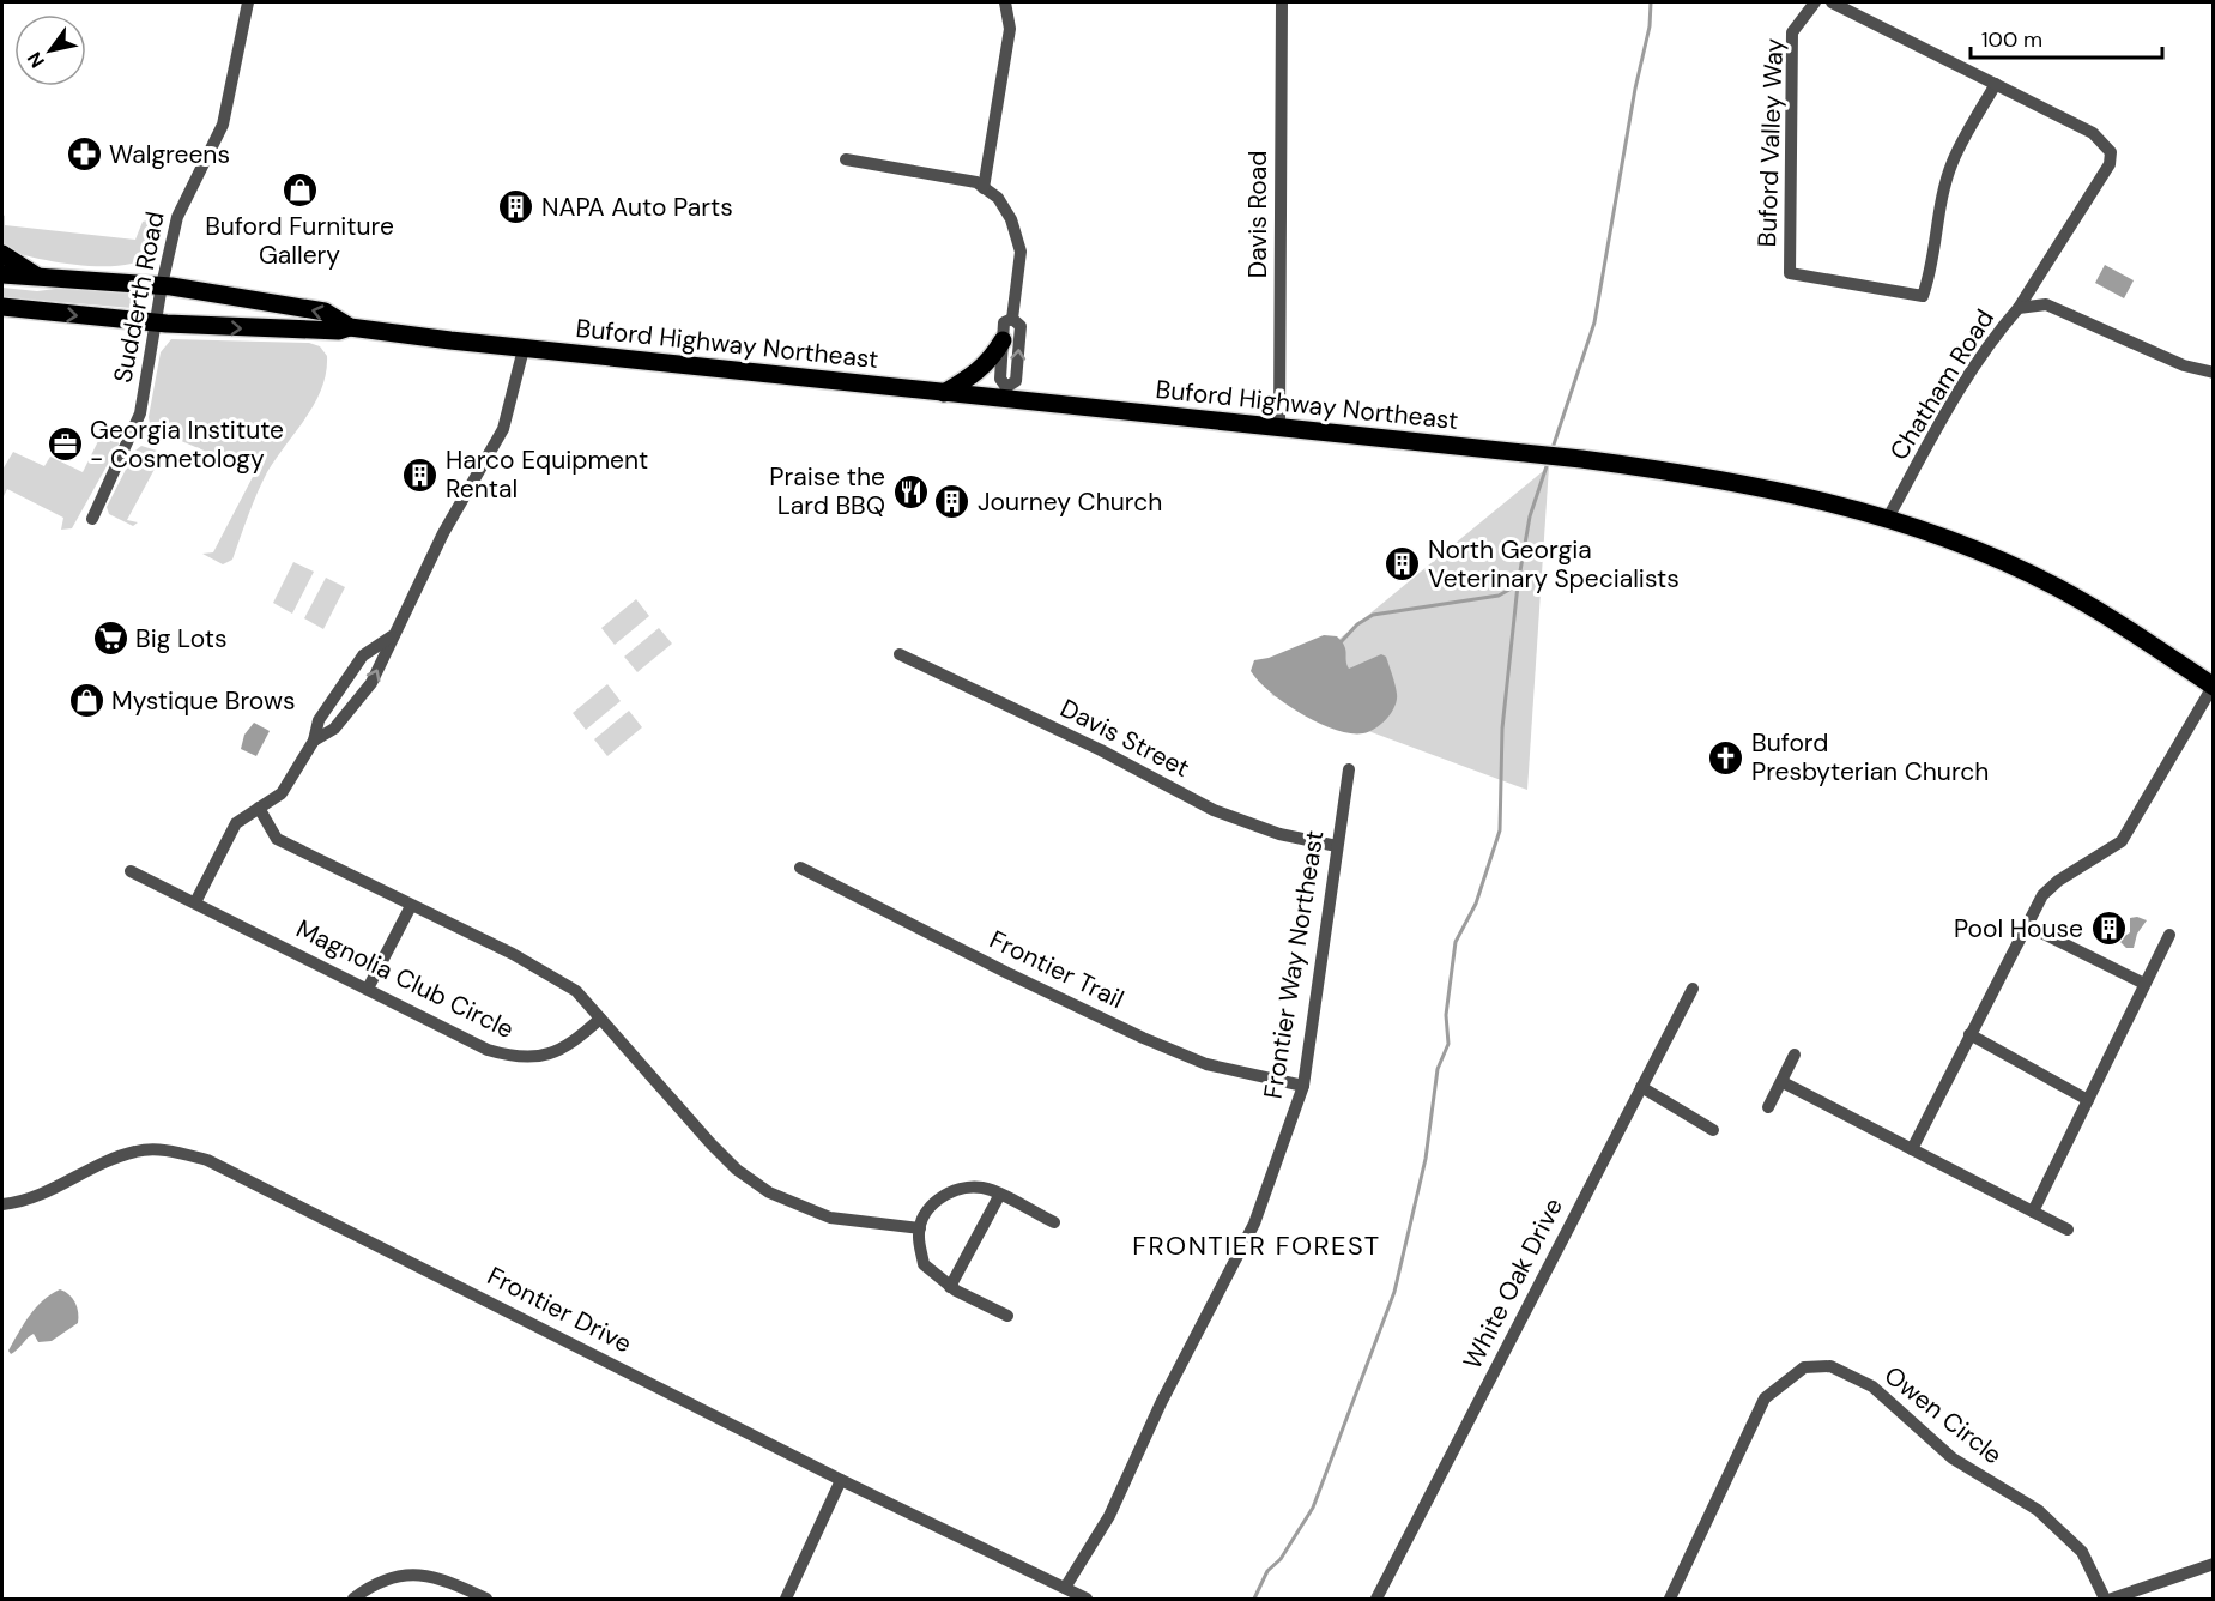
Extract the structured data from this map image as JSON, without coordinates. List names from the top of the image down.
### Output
{
  "streets": {
    "main road": ["Buford Highway Northeast"],
    "street": [
      "Buford Valley Way",
      "Davis Road",
      "Sudderth Road",
      "Chatham Road",
      "Davis Street",
      "Frontier Way Northeast",
      "Frontier Trail",
      "Magnolia Club Circle",
      "White Oak Drive",
      "Frontier Drive",
      "Owen Circle"
    ]
  },
  "crossings": [
    ["Davis Road", "Buford Highway Northeast"],
    ["Buford Highway Northeast", "Chatham Road"],
    ["Davis Street", "Frontier Way Northeast"],
    ["Frontier Way Northeast", "Frontier Trail"],
    ["Frontier Way Northeast", "Frontier Drive"]
  ],
  "districts": ["FRONTIER FOREST"],
  "places": {
    "pharmacy": ["Walgreens"],
    "shop": ["Buford Furniture Gallery", "Mystique Brows"],
    "building": [
      "NAPA Auto Parts",
      "Harco Equipment Rental",
      "Journey Church",
      "North Georgia Veterinary Specialists",
      "Pool House"
    ],
    "office": ["Georgia Institute - Cosmetology"],
    "restaurant": ["Praise the Lard BBQ"],
    "supermarket": ["Big Lots"],
    "church": ["Buford Presbyterian Church"]
  },
  "scale_bar": "100 m",
  "north": "bottom left"
}
